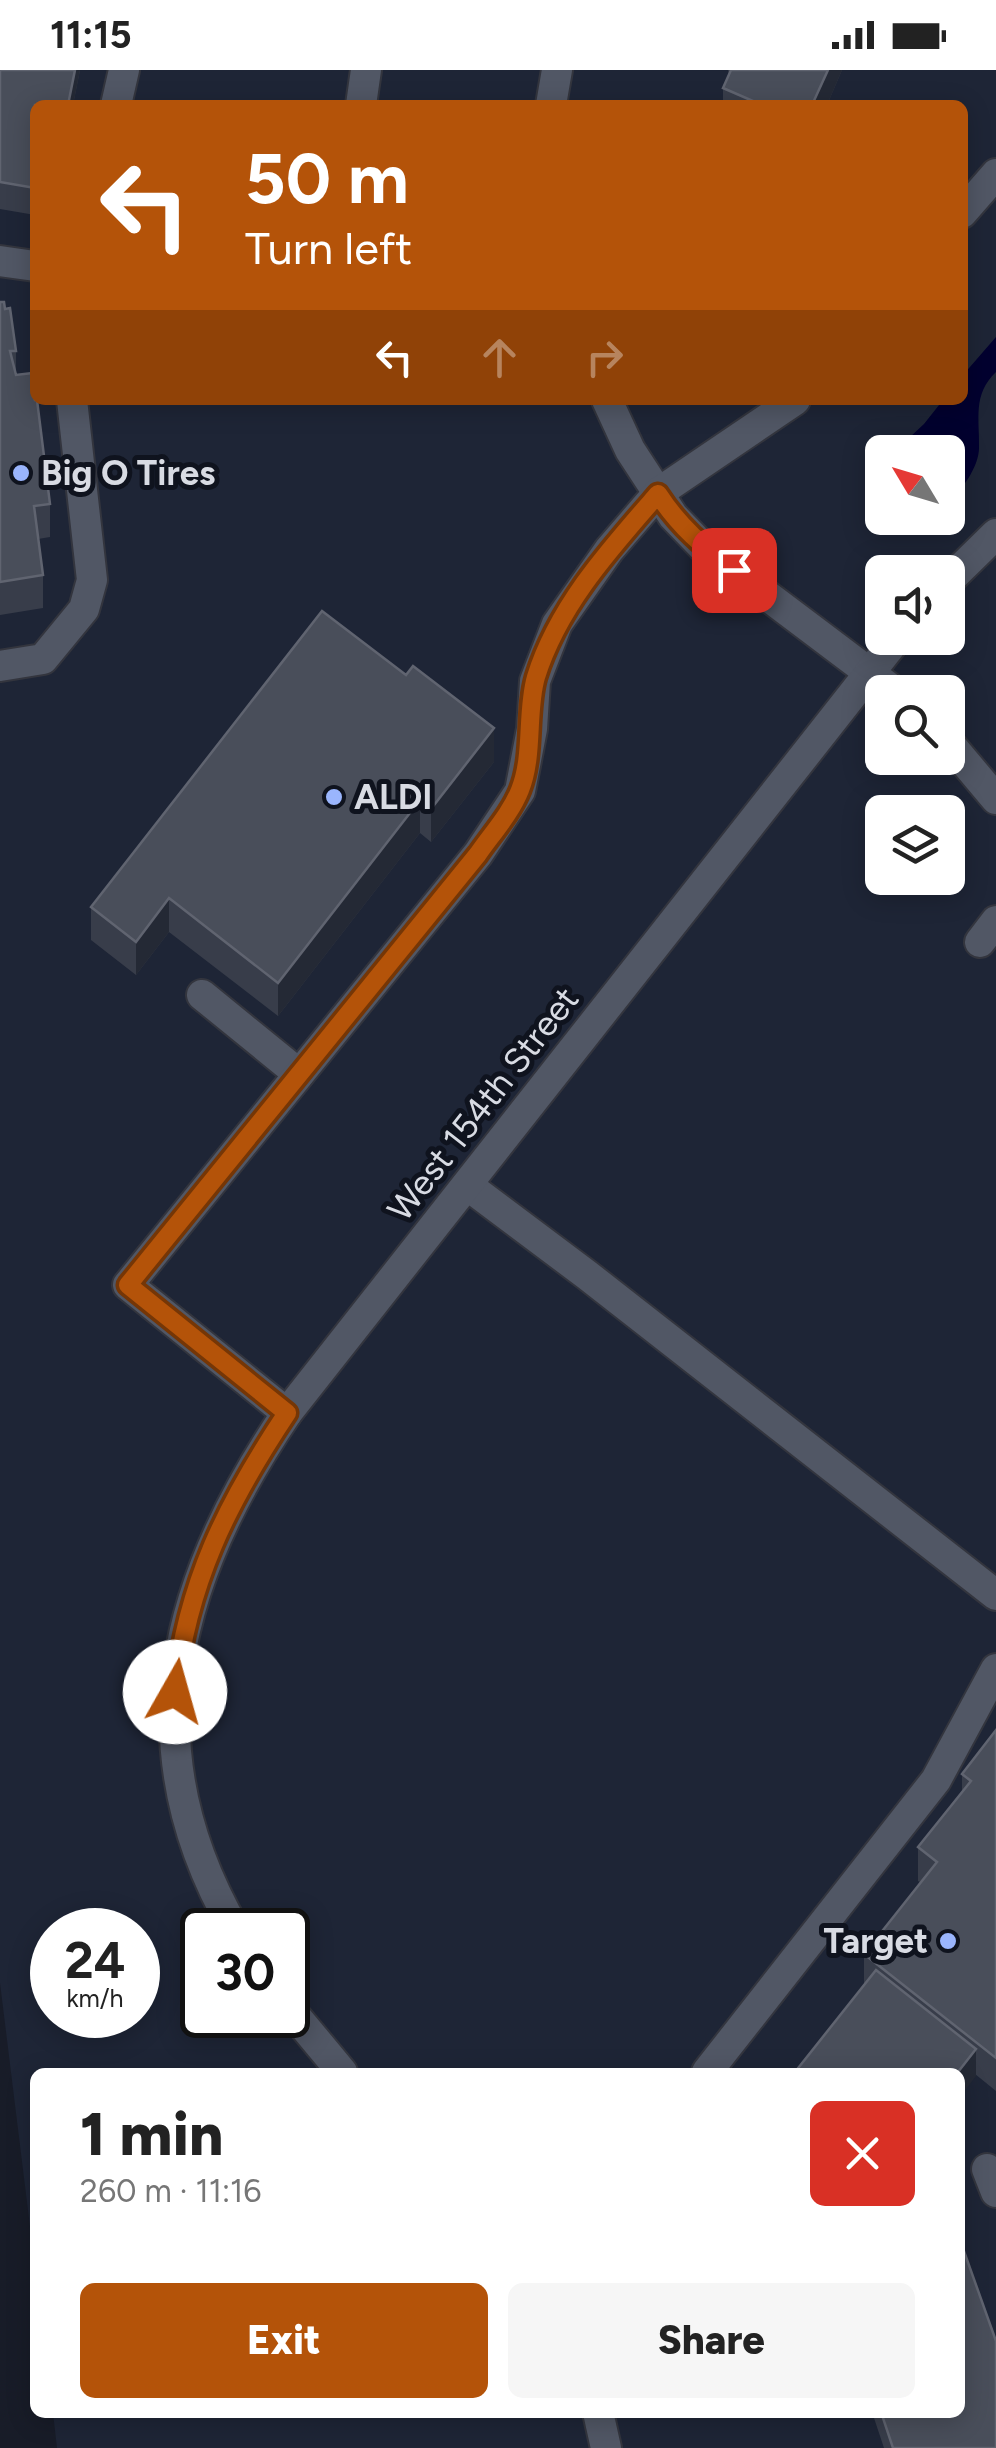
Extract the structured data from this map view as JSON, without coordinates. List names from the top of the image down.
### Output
{
  "streets": {
    "street": ["West 154th Street"]
  },
  "places": ["Big O Tires", "ALDI", "Target"],
  "north": "top left",
  "page": {
    "status": "11:15",
    "turn": ["50 m", "Turn left"],
    "speed": "24 km/h",
    "limit": "30",
    "heading": ["1 min", "260 m · 11:16"],
    "buttons": ["Exit", "Share"]
  }
}
